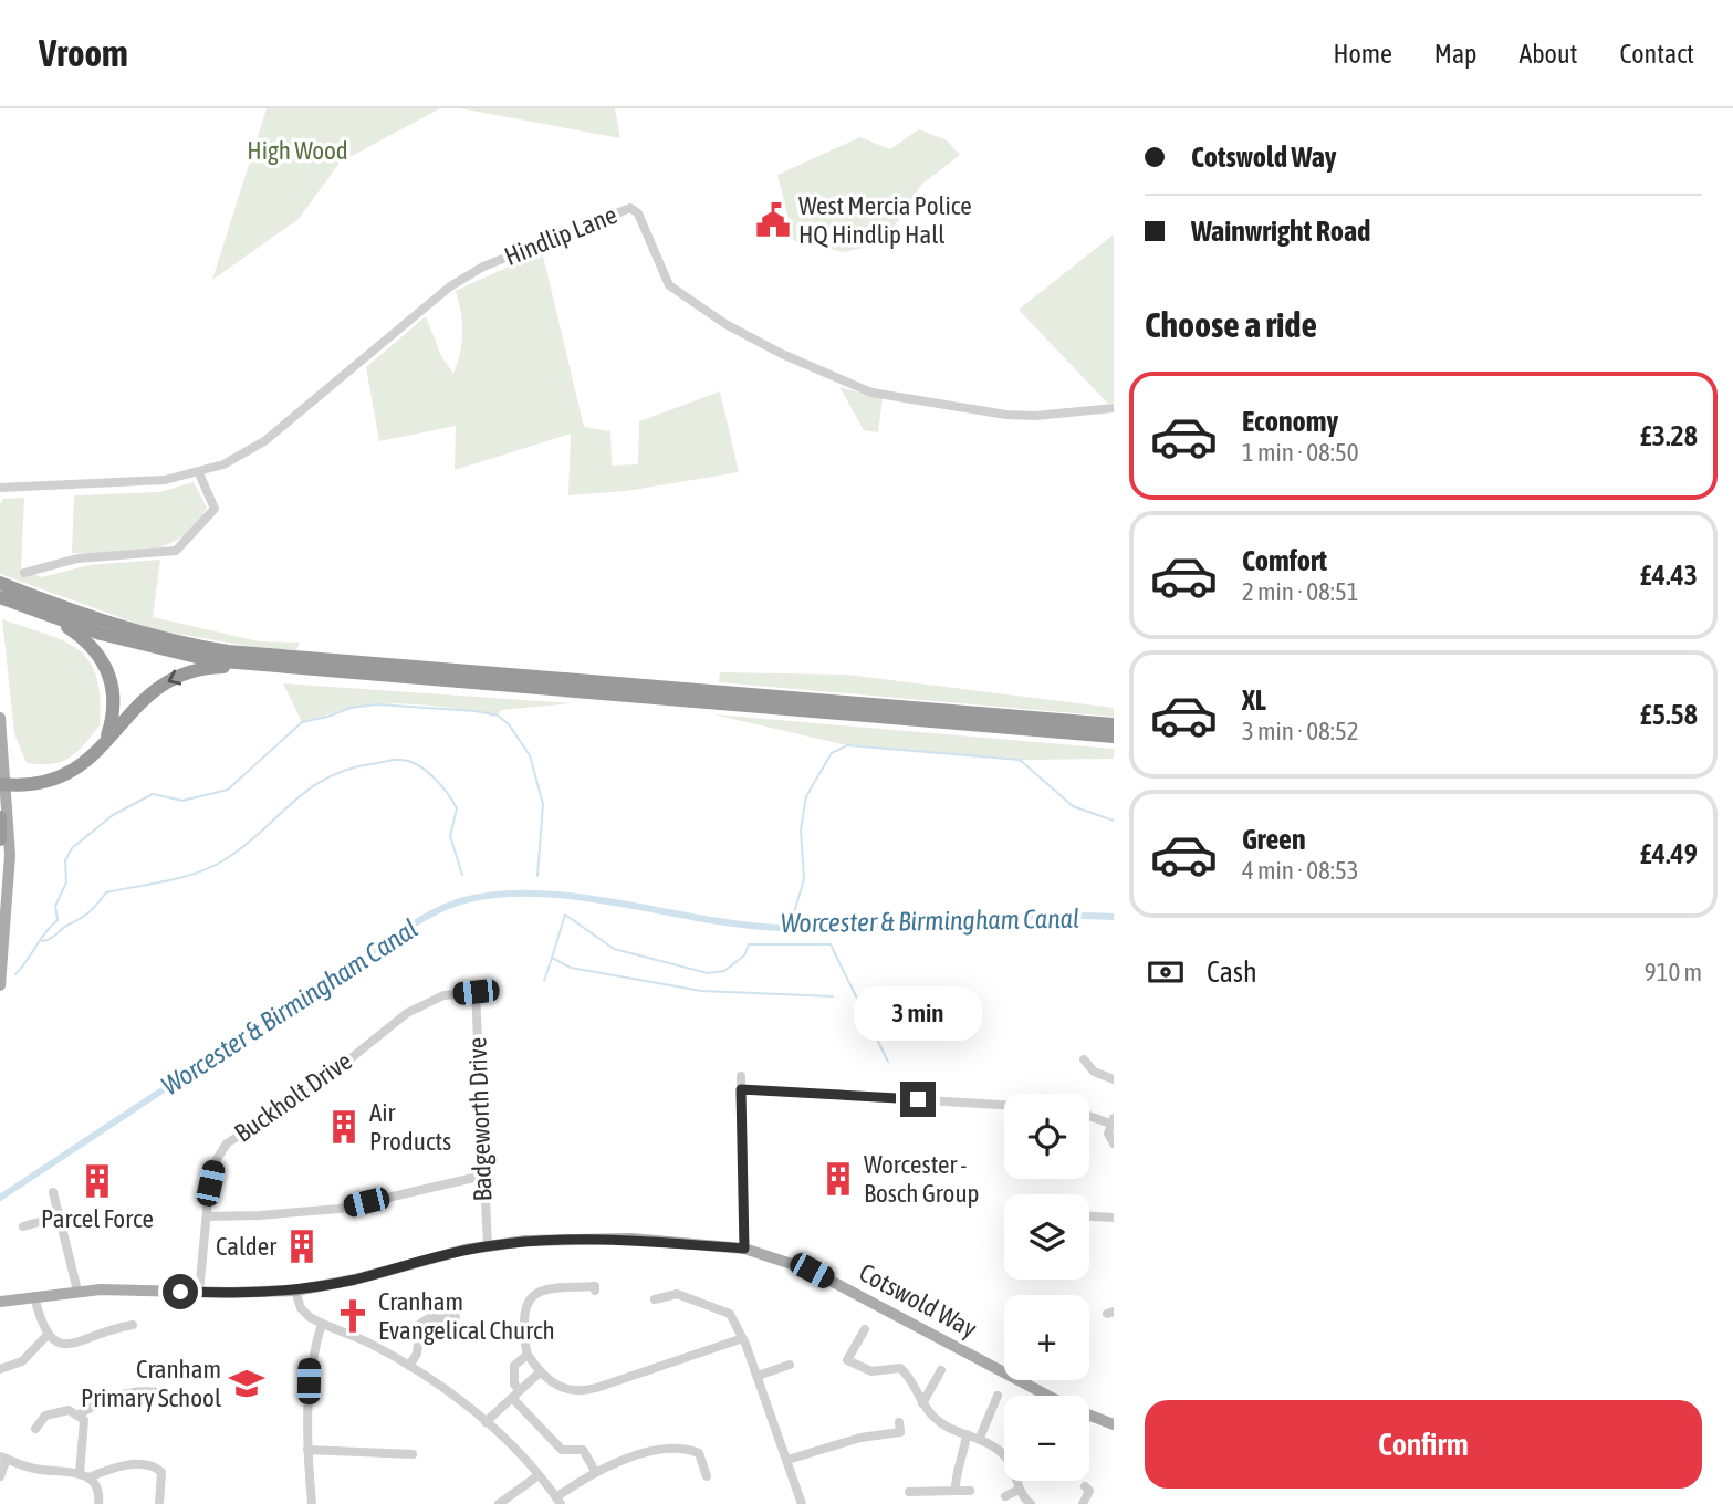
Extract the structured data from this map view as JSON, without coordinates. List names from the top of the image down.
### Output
{
  "streets": {
    "main road": ["Cotswold Way"],
    "street": ["Hindlip Lane", "Buckholt Drive", "Badgeworth Drive"]
  },
  "crossings": [
    ["Buckholt Drive", "Badgeworth Drive"],
    ["Buckholt Drive", "Cotswold Way"],
    ["Badgeworth Drive", "Cotswold Way"]
  ],
  "water": ["Worcester & Birmingham Canal"],
  "parks": ["High Wood"],
  "places": {
    "public building": ["West Mercia Police HQ Hindlip Hall"],
    "building": [
      "Air Products",
      "Worcester - Bosch Group",
      "Parcel Force",
      "Calder"
    ],
    "church": ["Cranham Evangelical Church"],
    "school or university": ["Cranham Primary School"]
  },
  "page": {
    "header": "Vroom",
    "nav": [
      "Home",
      "Map",
      "About",
      "Contact"
    ],
    "banner": ["Cotswold Way", "Wainwright Road"],
    "heading": "Choose a ride",
    "list": [
      {
        "name": "Economy",
        "note": "1 min · 08:50",
        "value": "£3.28"
      },
      {
        "name": "Comfort",
        "note": "2 min · 08:51",
        "value": "£4.43"
      },
      {
        "name": "XL",
        "note": "3 min · 08:52",
        "value": "£5.58"
      },
      {
        "name": "Green",
        "note": "4 min · 08:53",
        "value": "£4.49"
      }
    ],
    "pay": ["Cash", "910 m"],
    "bubble": "3 min",
    "map_buttons": ["+", "−"],
    "buttons": "Confirm"
  }
}
